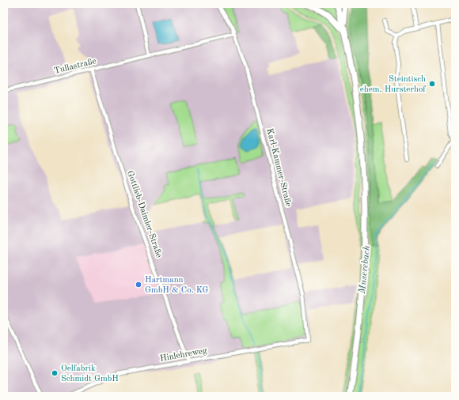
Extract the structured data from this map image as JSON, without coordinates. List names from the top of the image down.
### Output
{
  "streets": {
    "street": [
      "Tullastraße",
      "Karl-Kammer-Straße",
      "Gottlieb-Daimler-Straße",
      "Hinlehreweg"
    ]
  },
  "crossings": [
    ["Tullastraße", "Karl-Kammer-Straße"],
    ["Tullastraße", "Gottlieb-Daimler-Straße"],
    ["Karl-Kammer-Straße", "Hinlehreweg"],
    ["Gottlieb-Daimler-Straße", "Hinlehreweg"]
  ],
  "water": ["Muserebach"],
  "places": ["Steintisch ehem. Hursterhof", "Hartmann GmbH & Co. KG", "Oelfabrik Schmidt GmbH"]
}
